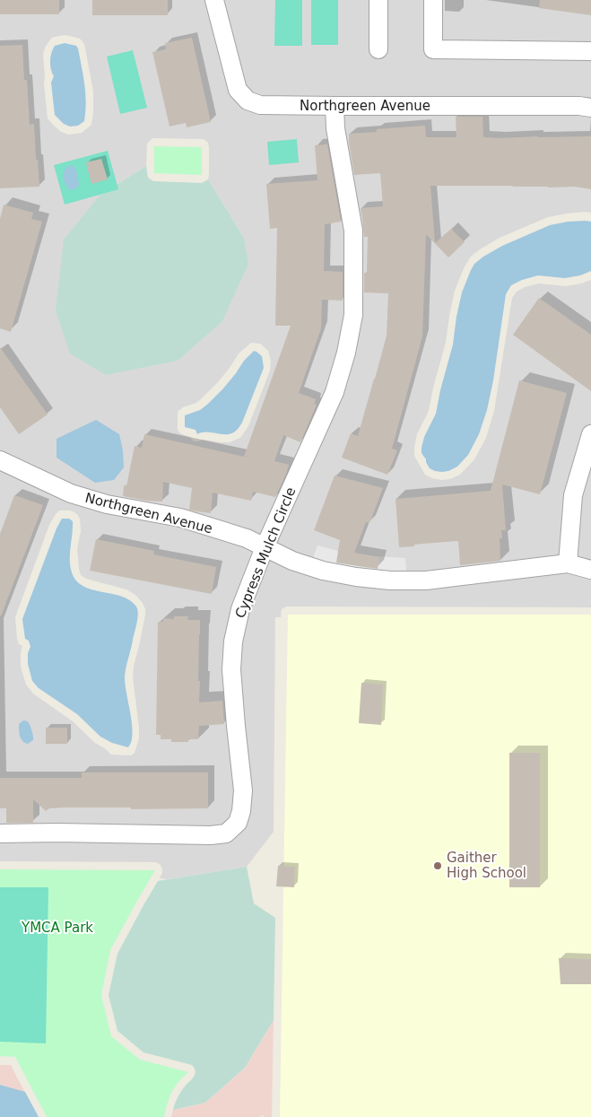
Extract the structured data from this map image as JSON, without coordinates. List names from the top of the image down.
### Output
{
  "streets": {
    "street": ["Northgreen Avenue", "Cypress Mulch Circle"]
  },
  "crossings": [
    ["Northgreen Avenue", "Cypress Mulch Circle"]
  ],
  "parks": ["YMCA Park"],
  "places": ["Gaither High School"]
}
